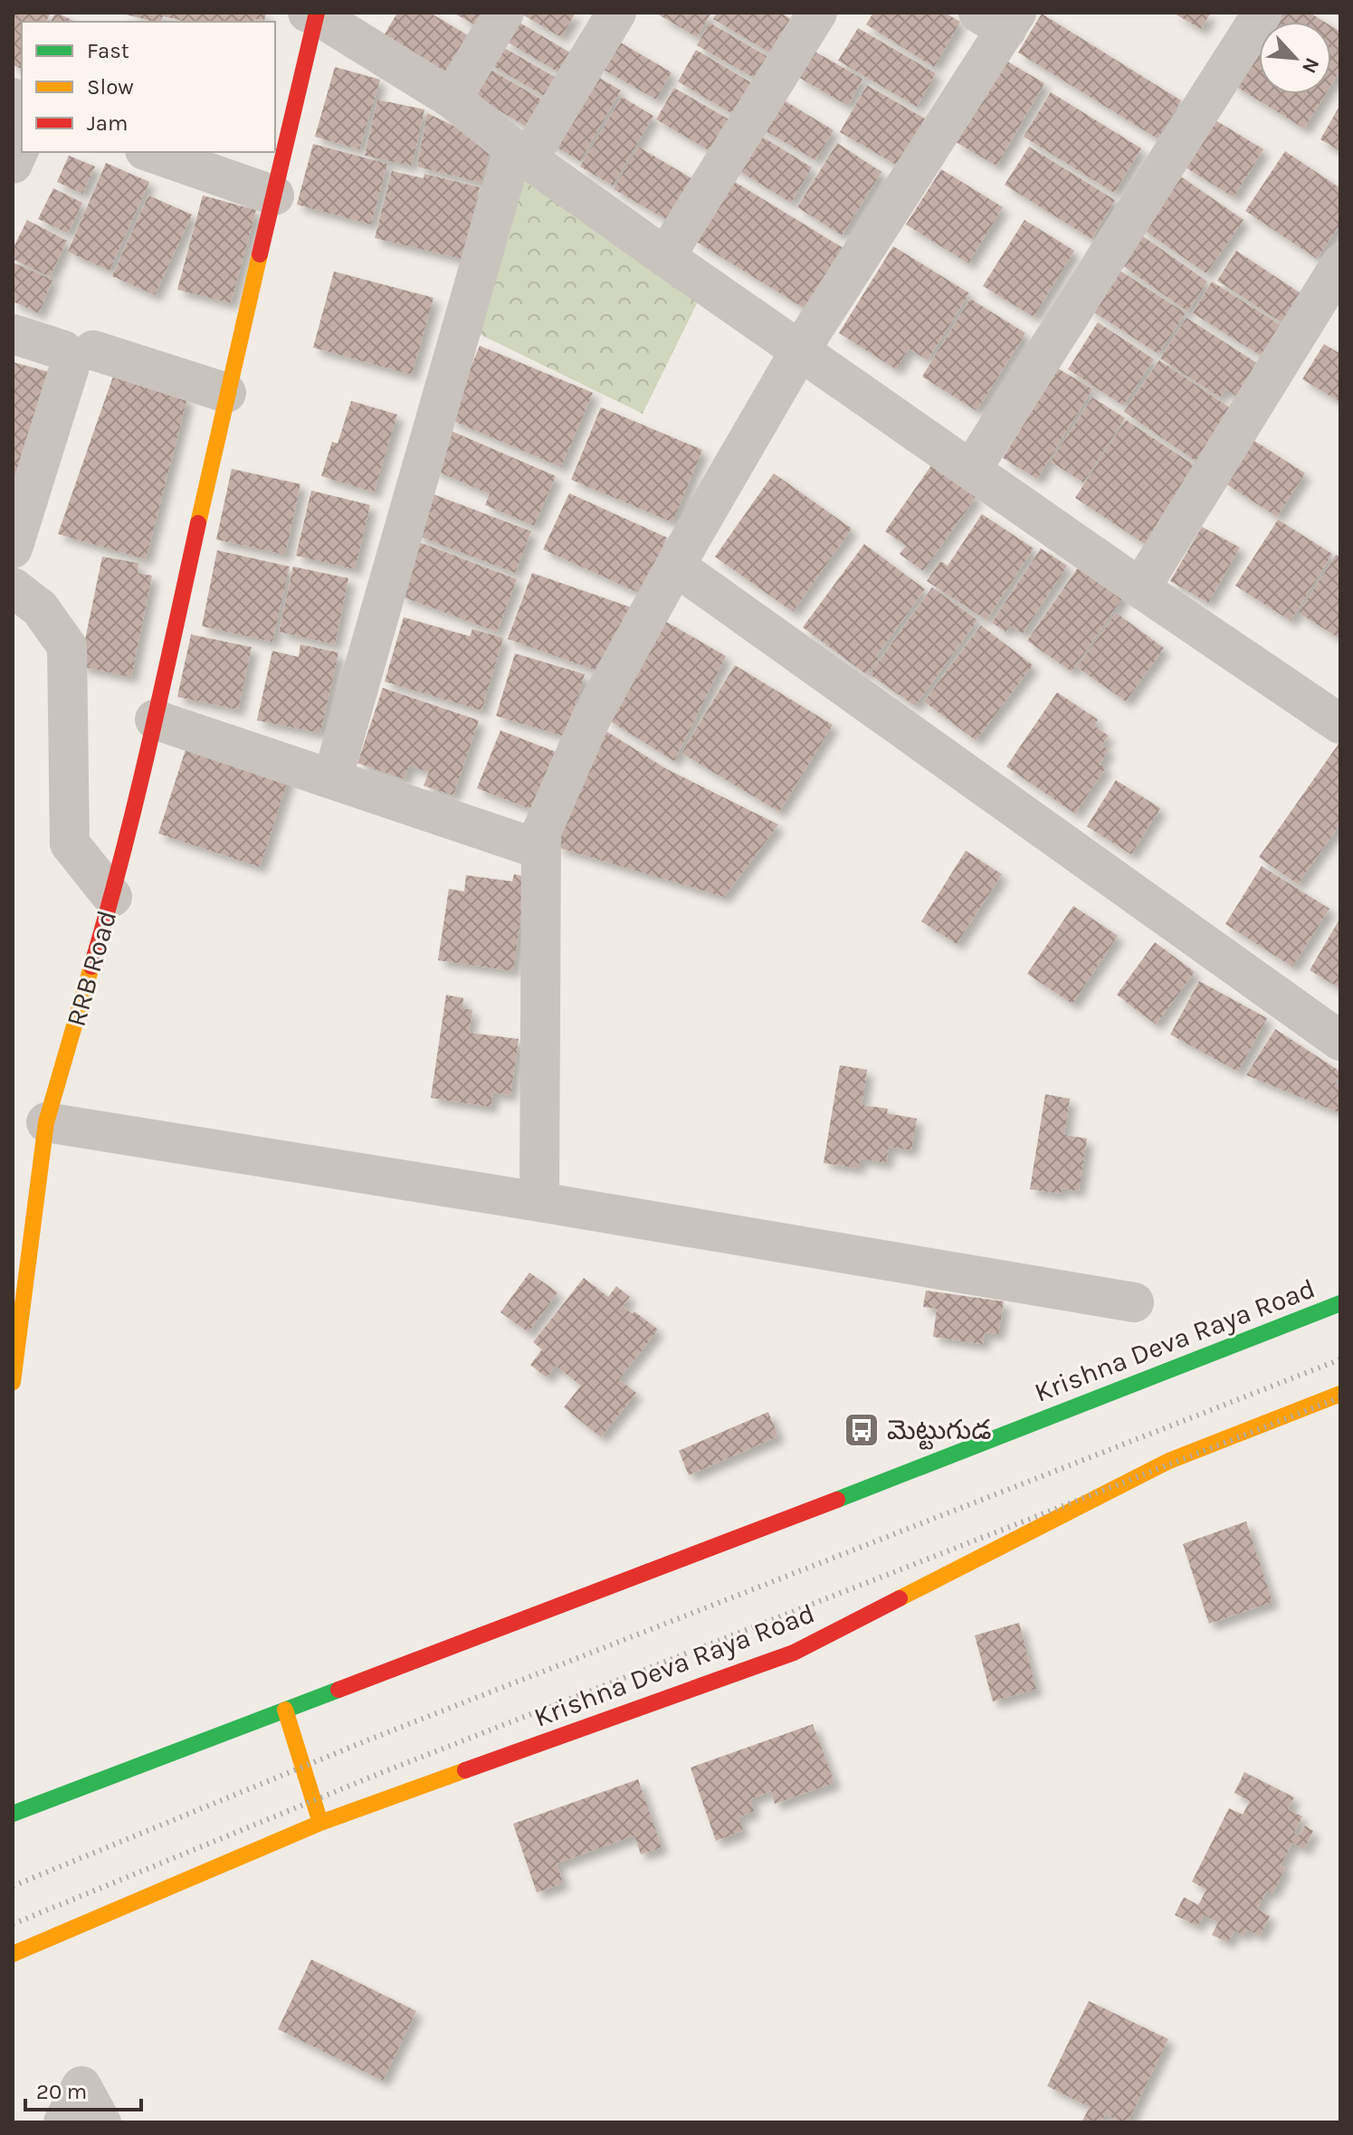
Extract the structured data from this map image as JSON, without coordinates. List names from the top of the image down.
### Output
{
  "streets": {
    "main road": ["RRB Road", "Krishna Deva Raya Road"]
  },
  "places": {
    "bus stop": ["మెట్టుగుడ"]
  },
  "legend": ["Fast", "Slow", "Jam"],
  "scale_bar": "20 m",
  "north": "bottom right"
}
